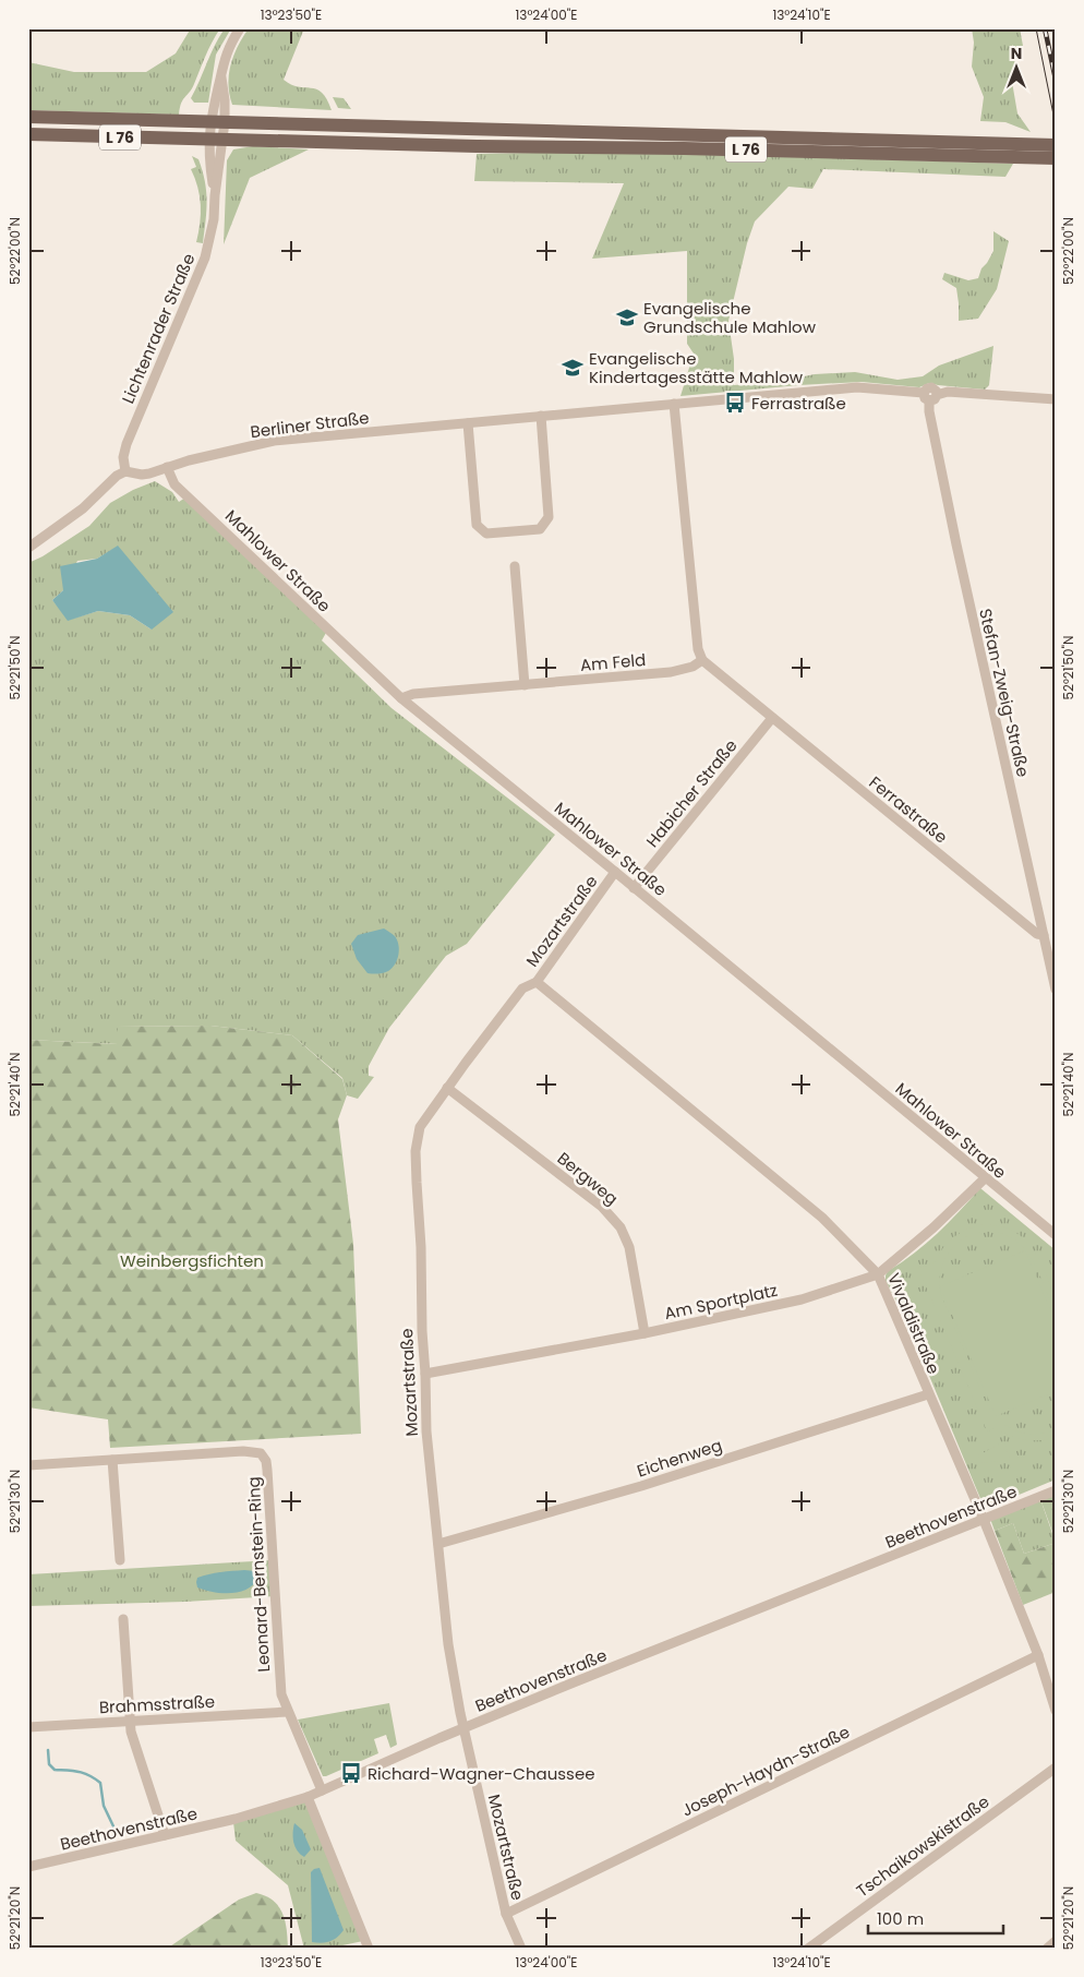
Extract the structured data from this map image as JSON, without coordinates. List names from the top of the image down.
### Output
{
  "streets": {
    "main road": ["L 76"],
    "street": [
      "Lichtenrader Straße",
      "Berliner Straße",
      "Mahlower Straße",
      "Am Feld",
      "Stefan-Zweig-Straße",
      "Habicher Straße",
      "Ferrastraße",
      "Mozartstraße",
      "Bergweg",
      "Am Sportplatz",
      "Vivaldistraße",
      "Eichenweg",
      "Beethovenstraße",
      "Leonard-Bernstein-Ring",
      "Brahmsstraße",
      "Joseph-Haydn-Straße",
      "Tschaikowskistraße"
    ]
  },
  "crossings": [
    ["L 76", "Lichtenrader Straße"],
    ["Lichtenrader Straße", "Berliner Straße"],
    ["Berliner Straße", "Mahlower Straße"],
    ["Berliner Straße", "Stefan-Zweig-Straße"],
    ["Berliner Straße", "Ferrastraße"],
    ["Mahlower Straße", "Am Feld"],
    ["Mahlower Straße", "Habicher Straße"],
    ["Mahlower Straße", "Mozartstraße"],
    ["Mahlower Straße", "Am Sportplatz"],
    ["Am Feld", "Ferrastraße"],
    ["Stefan-Zweig-Straße", "Ferrastraße"],
    ["Habicher Straße", "Ferrastraße"],
    ["Mozartstraße", "Bergweg"],
    ["Mozartstraße", "Am Sportplatz"],
    ["Mozartstraße", "Vivaldistraße"],
    ["Mozartstraße", "Eichenweg"],
    ["Mozartstraße", "Beethovenstraße"],
    ["Mozartstraße", "Joseph-Haydn-Straße"],
    ["Bergweg", "Am Sportplatz"],
    ["Am Sportplatz", "Vivaldistraße"],
    ["Vivaldistraße", "Eichenweg"],
    ["Vivaldistraße", "Beethovenstraße"],
    ["Vivaldistraße", "Joseph-Haydn-Straße"],
    ["Beethovenstraße", "Leonard-Bernstein-Ring"],
    ["Leonard-Bernstein-Ring", "Brahmsstraße"]
  ],
  "parks": ["Weinbergsfichten"],
  "places": {
    "school or university": ["Evangelische Grundschule Mahlow", "Evangelische Kindertagesstätte Mahlow"],
    "bus stop": ["Ferrastraße", "Richard-Wagner-Chaussee"]
  },
  "scale_bar": "100 m",
  "north": "top",
  "coordinates": [
    "13°23'50\"E",
    "13°24'00\"E",
    "13°24'10\"E",
    "52°22'00\"N",
    "52°21'50\"N",
    "52°21'40\"N",
    "52°21'30\"N",
    "52°21'20\"N"
  ]
}
